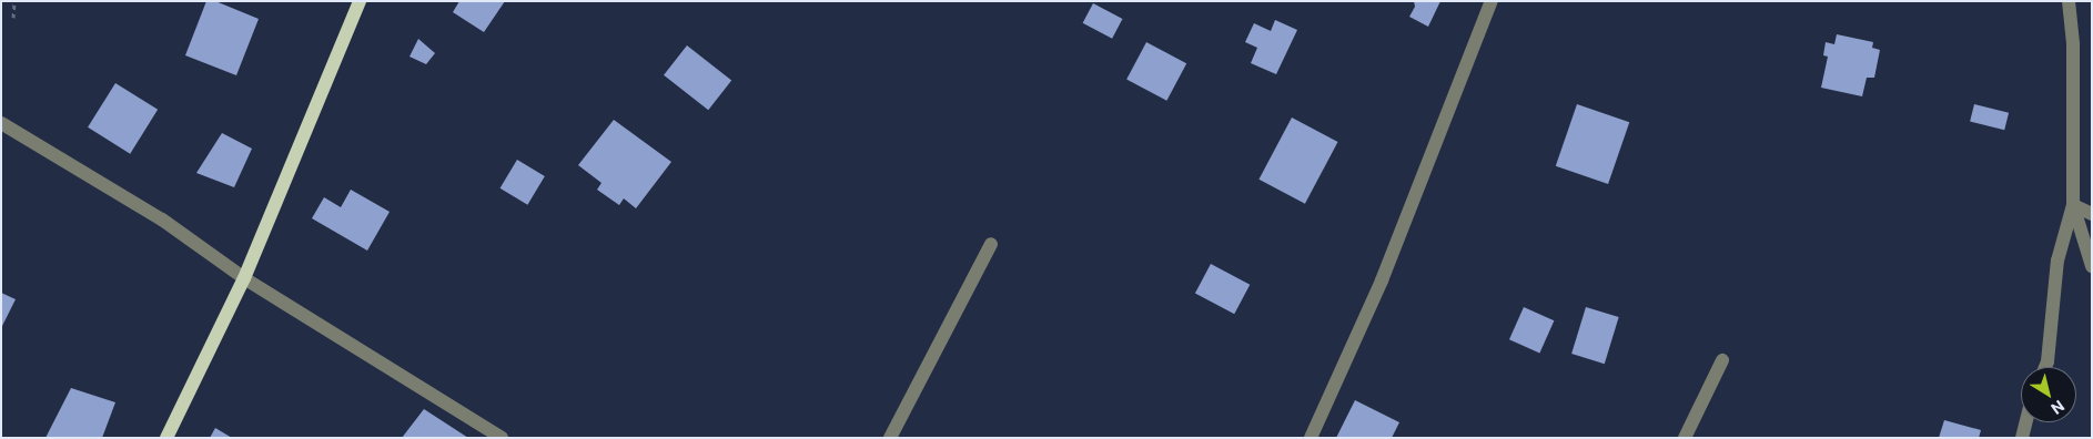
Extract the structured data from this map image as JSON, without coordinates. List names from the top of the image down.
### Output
{
  "north": "bottom right"
}
